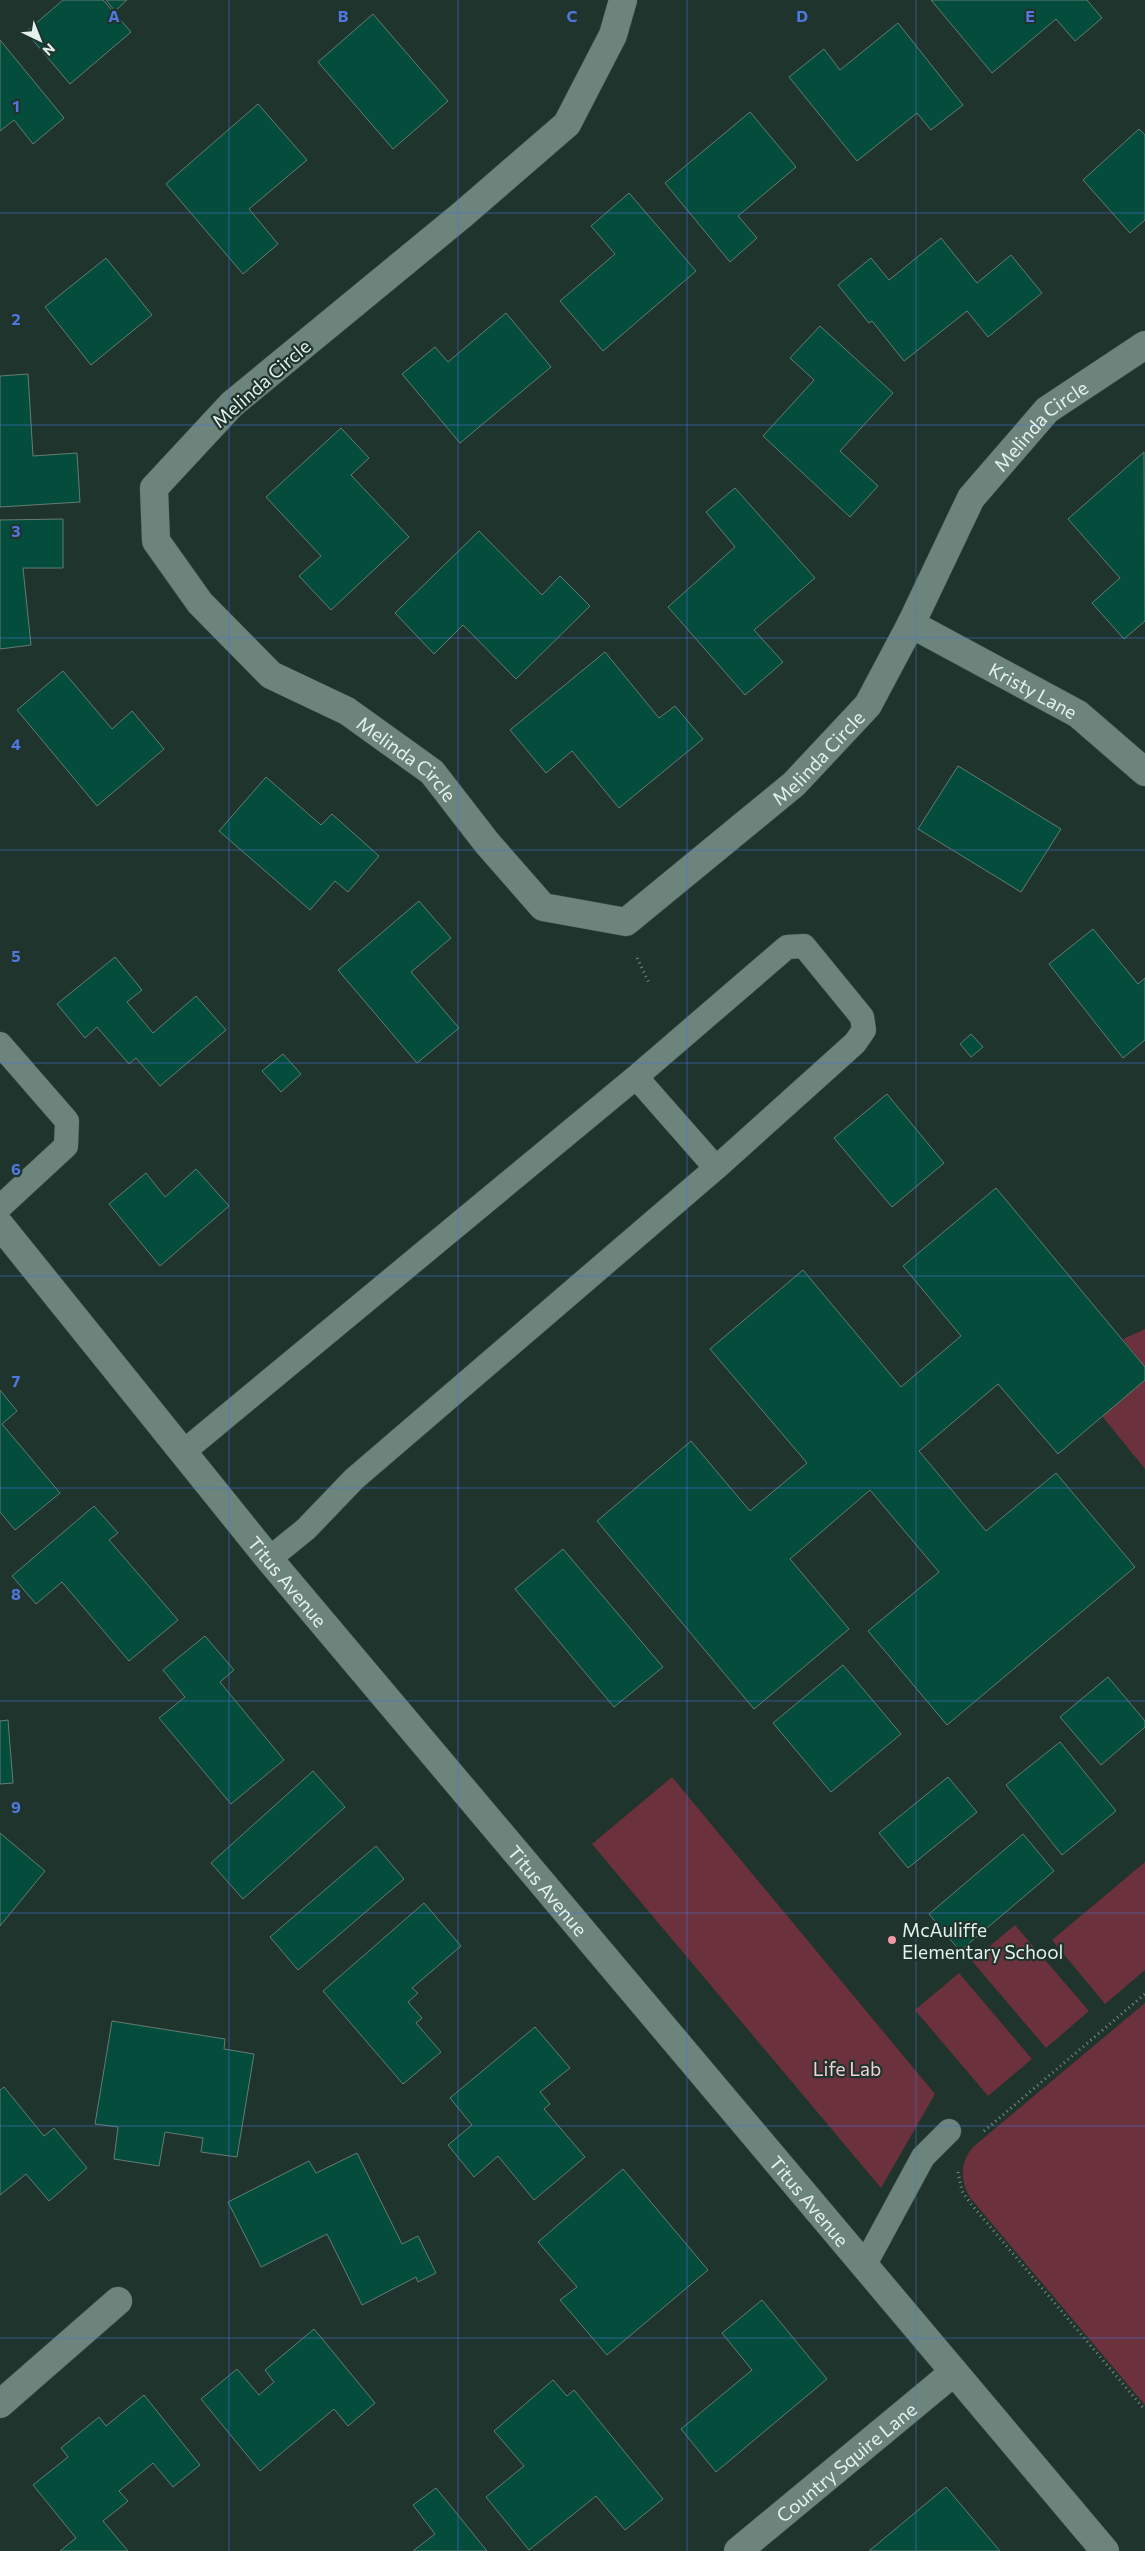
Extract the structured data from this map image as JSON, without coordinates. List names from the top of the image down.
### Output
{
  "streets": {
    "street": [
      "Melinda Circle",
      "Kristy Lane",
      "Titus Avenue",
      "Country Squire Lane"
    ]
  },
  "crossings": [
    ["Melinda Circle", "Kristy Lane"],
    ["Titus Avenue", "Country Squire Lane"]
  ],
  "parks": ["Life Lab"],
  "places": ["McAuliffe Elementary School"],
  "north": "bottom right",
  "grid": {
    "columns": [
      "A",
      "B",
      "C",
      "D",
      "E"
    ],
    "rows": [
      "1",
      "2",
      "3",
      "4",
      "5",
      "6",
      "7",
      "8",
      "9"
    ]
  }
}
